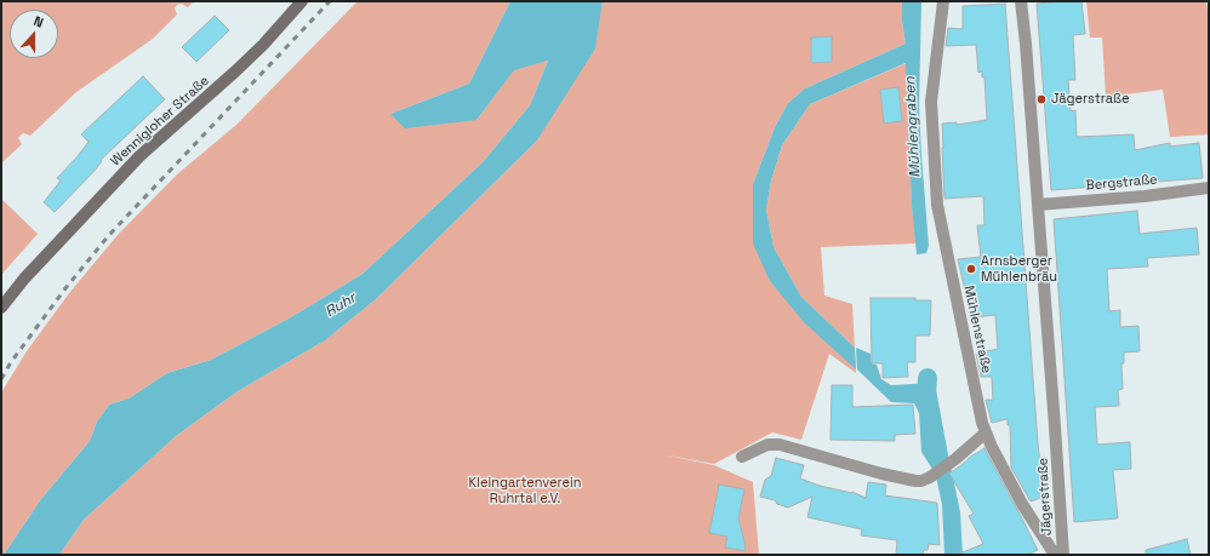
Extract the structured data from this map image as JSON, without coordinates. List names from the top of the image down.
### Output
{
  "streets": {
    "main road": ["Wennigloher Straße"],
    "street": ["Bergstraße", "Mühlenstraße", "Jägerstraße"]
  },
  "crossings": [
    ["Bergstraße", "Jägerstraße"]
  ],
  "water": ["Mühlengraben", "Ruhr"],
  "parks": ["Kleingartenverein Ruhrtal e.V."],
  "places": ["Jägerstraße", "Arnsberger Mühlenbräu"],
  "north": "top"
}
